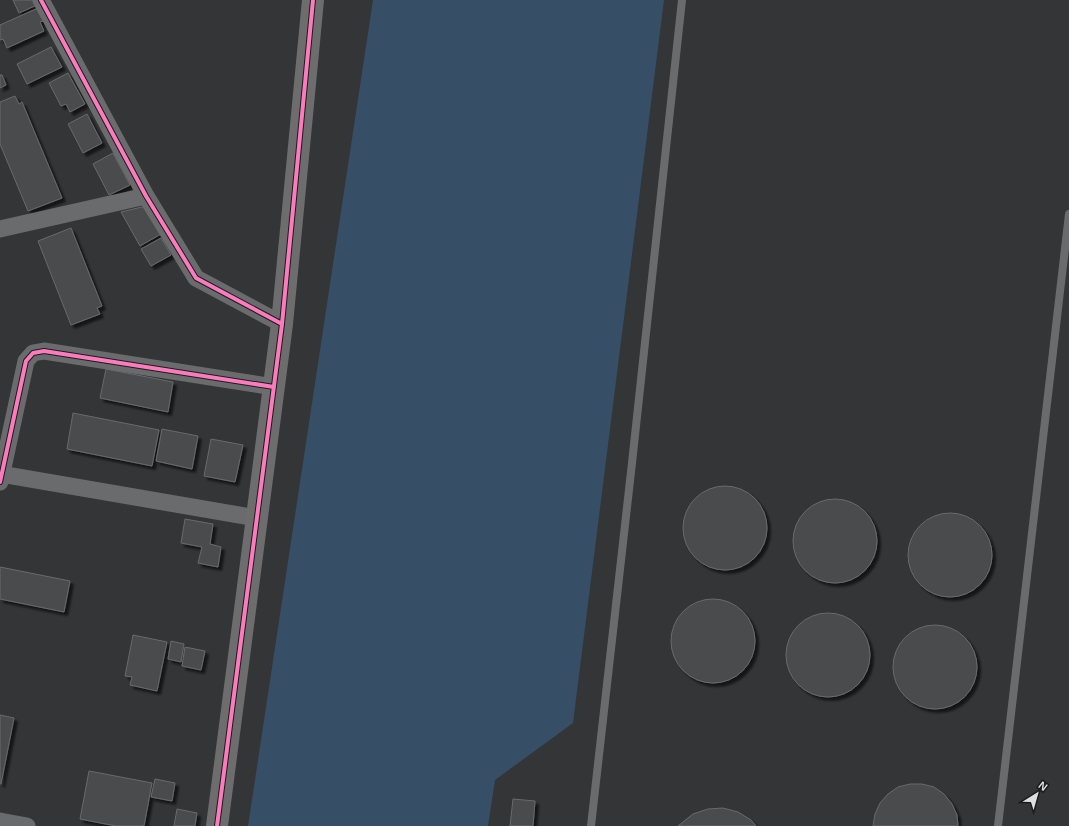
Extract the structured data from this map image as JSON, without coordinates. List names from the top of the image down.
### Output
{
  "north": "top right"
}
